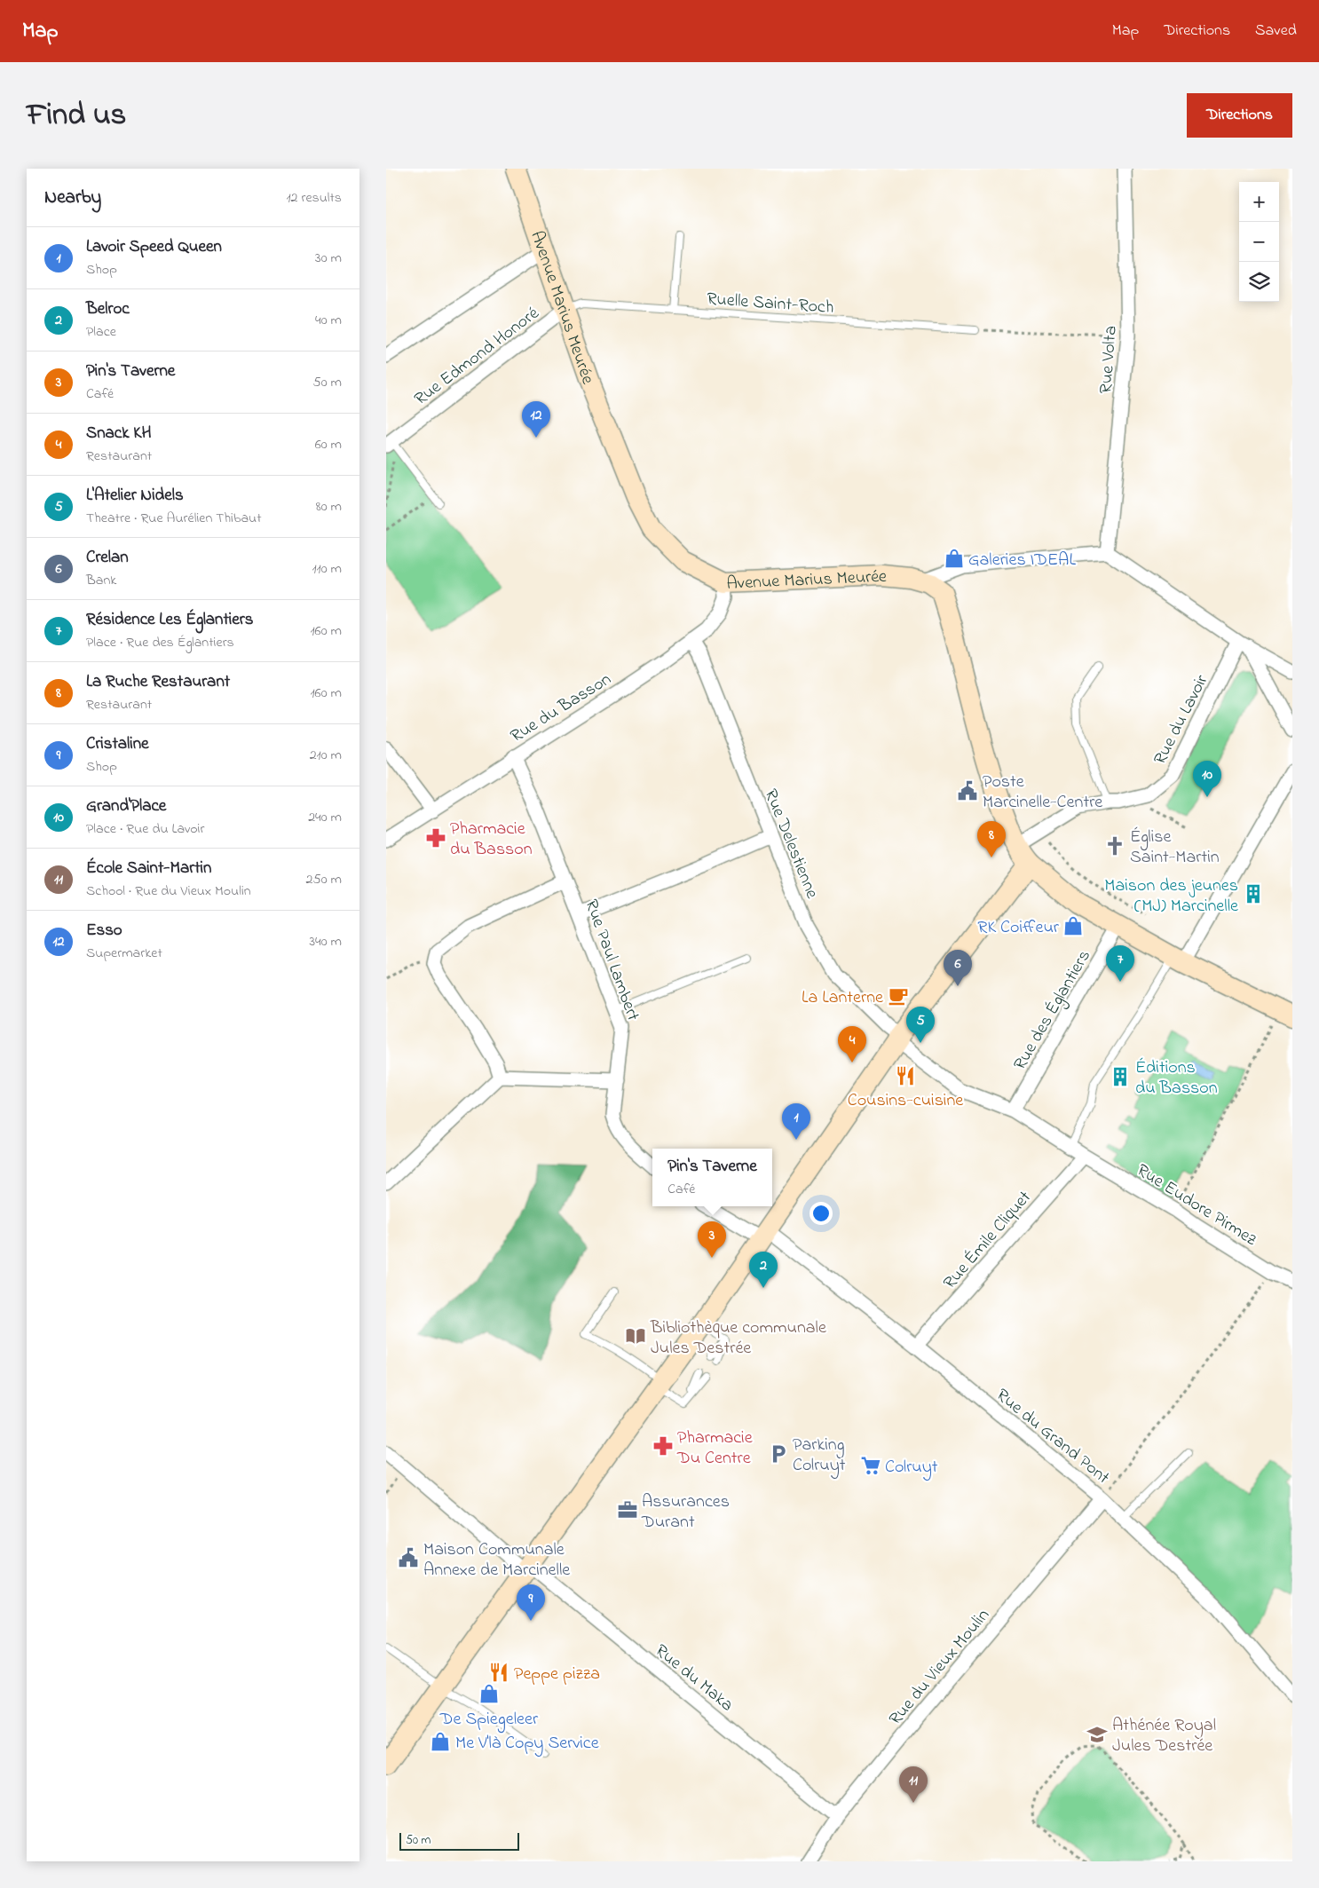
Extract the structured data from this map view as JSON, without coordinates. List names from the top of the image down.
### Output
{
  "streets": {
    "main road": ["Avenue Marius Meurée"],
    "street": [
      "Rue Edmond Honoré",
      "Rue Volta",
      "Rue du Basson",
      "Rue du Lavoir",
      "Rue Delestienne",
      "Rue Paul Lambert",
      "Rue des Églantiers",
      "Rue Eudore Pirmez",
      "Rue Émile Cliquet",
      "Rue du Grand Pont",
      "Rue du Vieux Moulin",
      "Rue du Maka"
    ],
    "lane": ["Ruelle Saint-Roch"]
  },
  "crossings": [
    ["Ruelle Saint-Roch", "Avenue Marius Meurée"],
    ["Ruelle Saint-Roch", "Rue Edmond Honoré"],
    ["Avenue Marius Meurée", "Rue Edmond Honoré"],
    ["Avenue Marius Meurée", "Rue du Basson"],
    ["Avenue Marius Meurée", "Rue du Lavoir"],
    ["Avenue Marius Meurée", "Rue des Églantiers"],
    ["Rue du Basson", "Rue Delestienne"],
    ["Rue du Basson", "Rue Paul Lambert"],
    ["Rue Delestienne", "Rue des Églantiers"],
    ["Rue Delestienne", "Rue Eudore Pirmez"],
    ["Rue des Églantiers", "Rue Eudore Pirmez"],
    ["Rue Eudore Pirmez", "Rue Émile Cliquet"],
    ["Rue Émile Cliquet", "Rue du Grand Pont"],
    ["Rue du Grand Pont", "Rue du Vieux Moulin"],
    ["Rue du Vieux Moulin", "Rue du Maka"]
  ],
  "places": {
    "shop": [
      "Galeries IDEAL",
      "RK Coiffeur",
      "De Spiegeleer",
      "Me V'là Copy Service"
    ],
    "public building": ["Poste Marcinelle-Centre", "Maison Communale Annexe de Marcinelle"],
    "pharmacy": ["Pharmacie du Basson", "Pharmacie Du Centre"],
    "church": ["Église Saint-Martin"],
    "building": ["Maison des jeunes (MJ) Marcinelle", "Éditions du Basson"],
    "cafe": ["La Lanterne"],
    "restaurant": ["Cousins-cuisine", "Peppe pizza"],
    "library": ["Bibliothèque communale Jules Destrée"],
    "parking": ["Parking Colruyt"],
    "supermarket": ["Colruyt"],
    "office": ["Assurances Durant"],
    "school or university": ["Athénée Royal Jules Destrée"]
  },
  "scale_bar": "50 m",
  "page": {
    "header": "Map",
    "nav": ["Map", "Directions", "Saved"],
    "title": "Find us",
    "buttons": "Directions",
    "heading": ["Nearby", "12 results"],
    "map_buttons": ["+", "−"],
    "list": [
      {
        "mark": "1",
        "name": "Lavoir Speed Queen",
        "note": "Shop",
        "value": "30 m"
      },
      {
        "mark": "2",
        "name": "Belroc",
        "note": "Place",
        "value": "40 m"
      },
      {
        "mark": "3",
        "name": "Pin's Taverne",
        "note": "Café",
        "value": "50 m"
      },
      {
        "mark": "4",
        "name": "Snack KH",
        "note": "Restaurant",
        "value": "60 m"
      },
      {
        "mark": "5",
        "name": "L'Atelier Nidels",
        "note": "Theatre · Rue Aurélien Thibaut",
        "value": "80 m"
      },
      {
        "mark": "6",
        "name": "Crelan",
        "note": "Bank",
        "value": "110 m"
      },
      {
        "mark": "7",
        "name": "Résidence Les Églantiers",
        "note": "Place · Rue des Églantiers",
        "value": "160 m"
      },
      {
        "mark": "8",
        "name": "La Ruche Restaurant",
        "note": "Restaurant",
        "value": "160 m"
      },
      {
        "mark": "9",
        "name": "Cristaline",
        "note": "Shop",
        "value": "210 m"
      },
      {
        "mark": "10",
        "name": "Grand'Place",
        "note": "Place · Rue du Lavoir",
        "value": "240 m"
      },
      {
        "mark": "11",
        "name": "École Saint-Martin",
        "note": "School · Rue du Vieux Moulin",
        "value": "250 m"
      },
      {
        "mark": "12",
        "name": "Esso",
        "note": "Supermarket",
        "value": "340 m"
      }
    ],
    "pins": [
      "12",
      "10",
      "8",
      "7",
      "6",
      "5",
      "4",
      "1",
      "3",
      "2",
      "9",
      "11"
    ],
    "popup": ["Pin's Taverne", "Café"],
    "scale": "50 m"
  }
}
